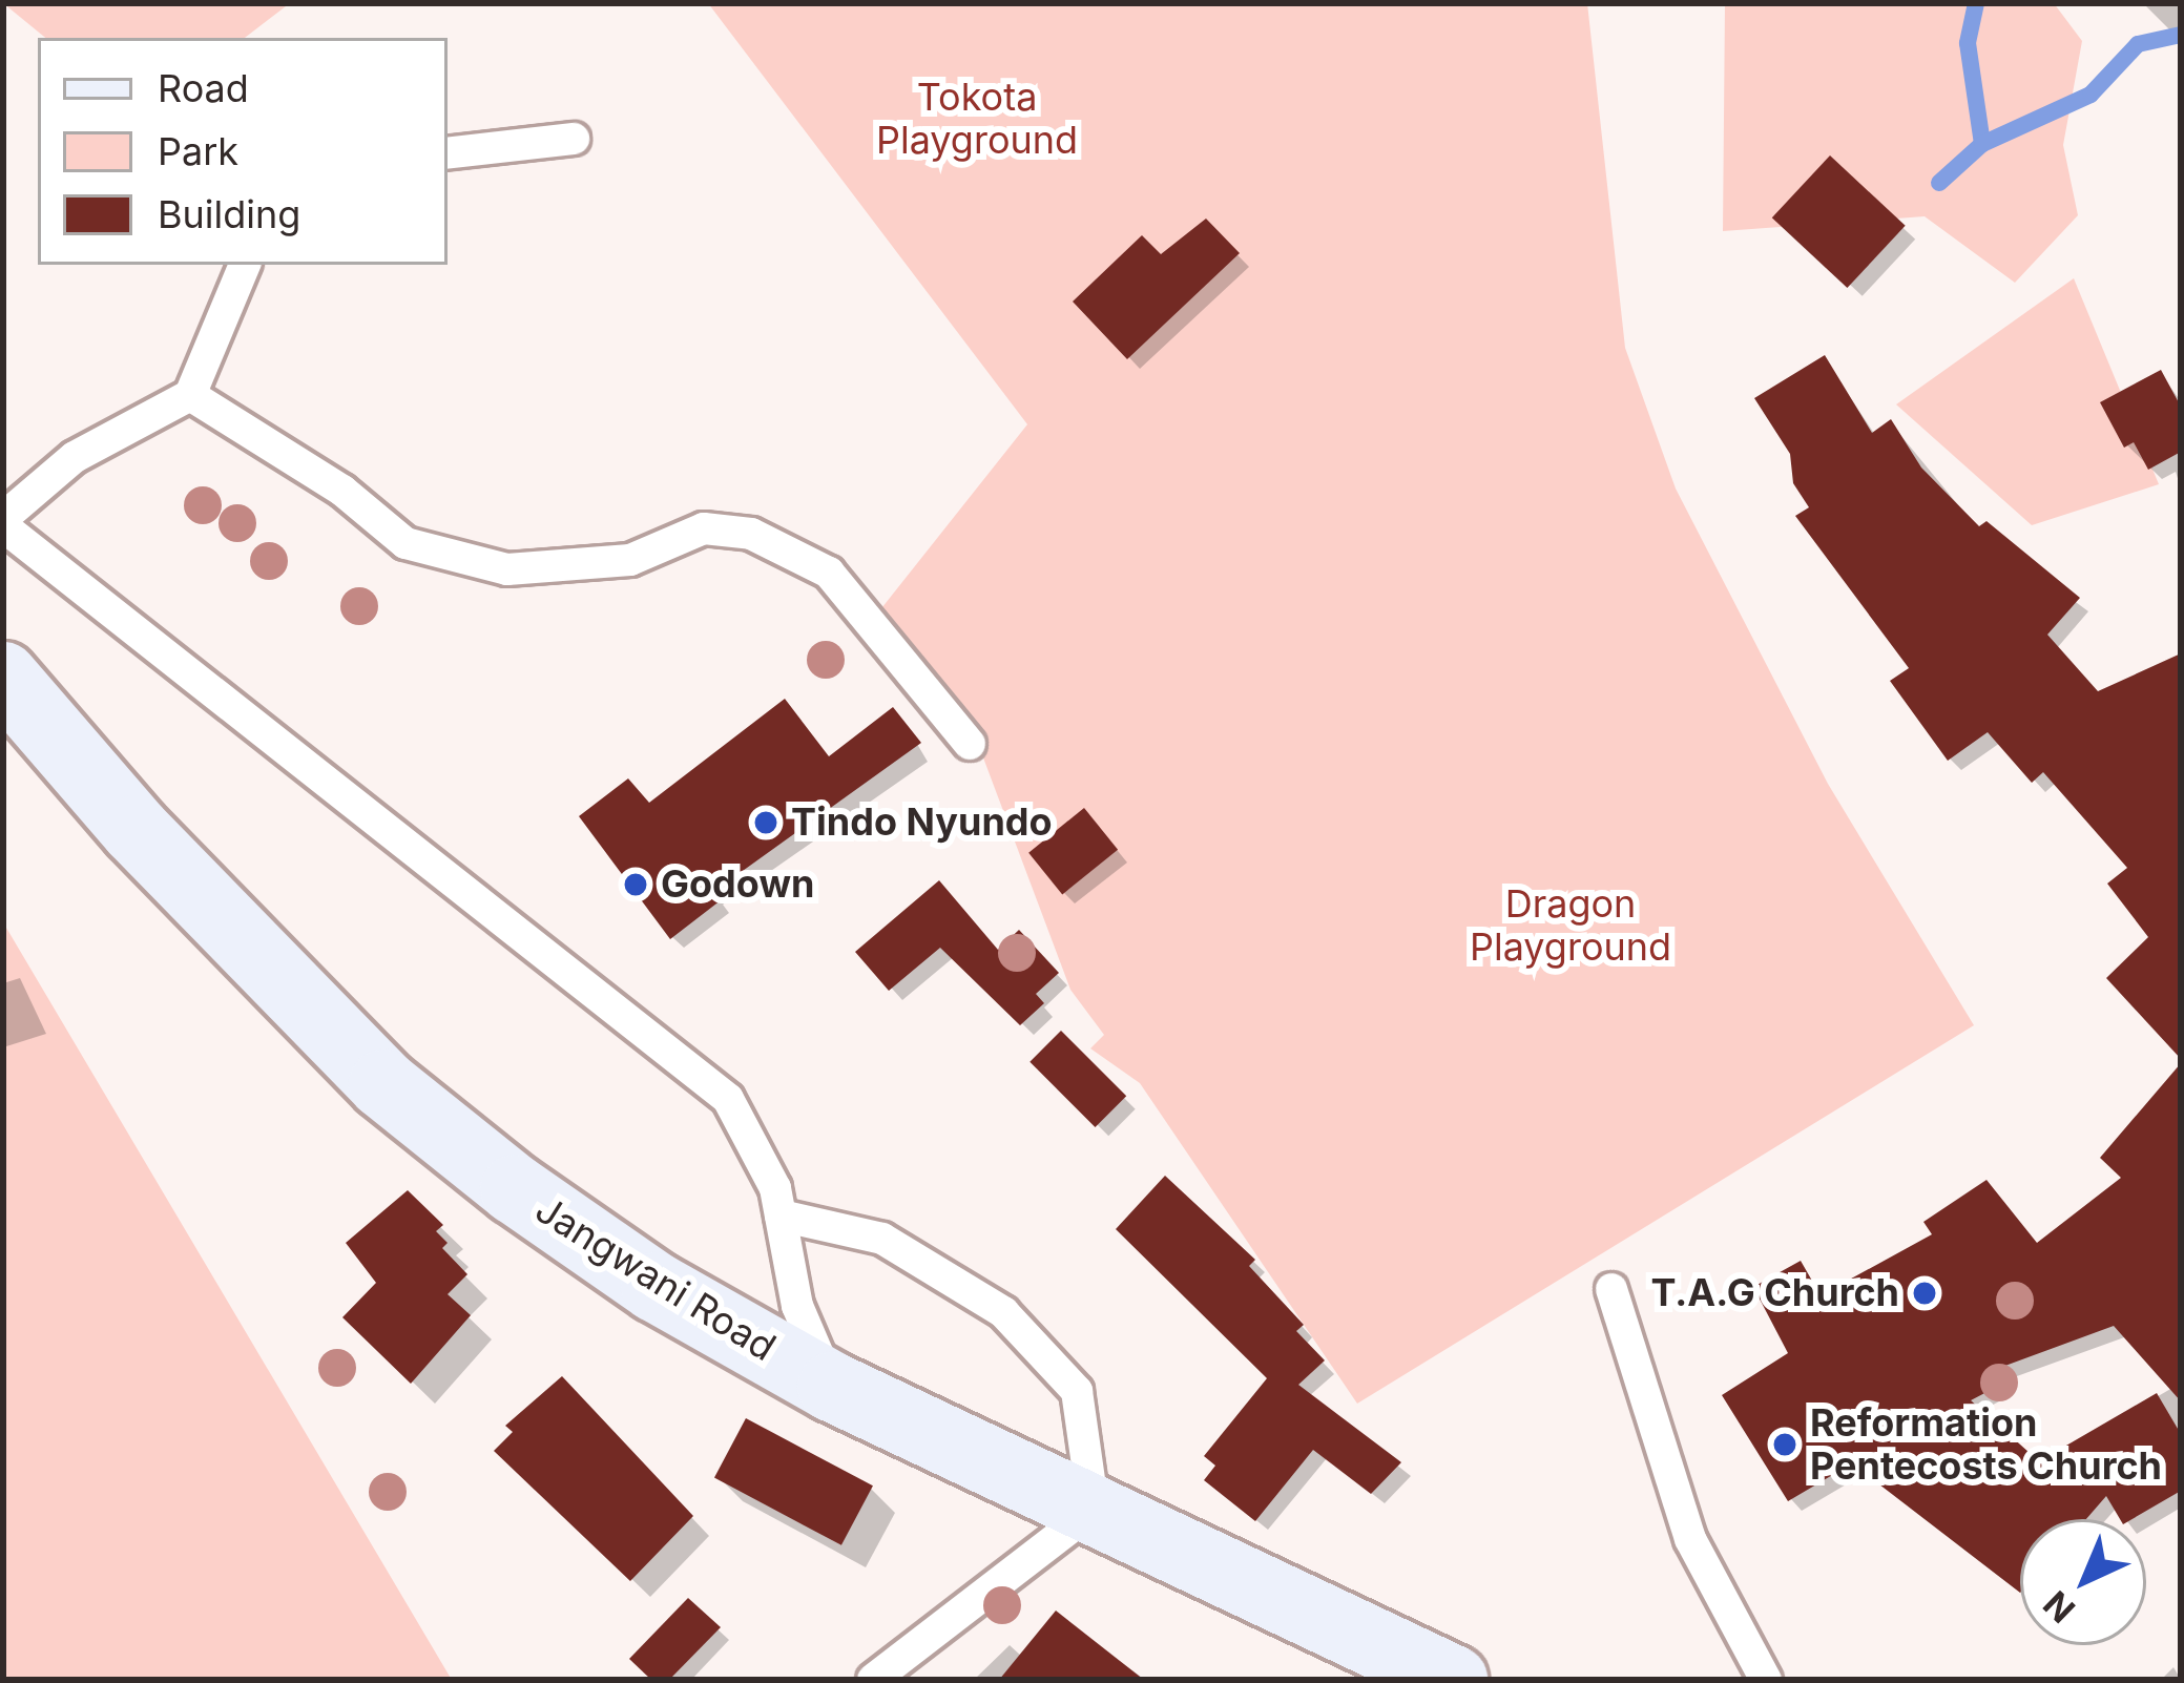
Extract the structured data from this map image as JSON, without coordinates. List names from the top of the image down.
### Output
{
  "streets": {
    "street": ["Jangwani Road"]
  },
  "parks": ["Tokota Playground", "Dragon Playground"],
  "places": [
    "Tindo Nyundo",
    "Godown",
    "T.A.G Church",
    "Reformation Pentecosts Church"
  ],
  "legend": ["Road", "Park", "Building"],
  "north": "bottom left"
}
